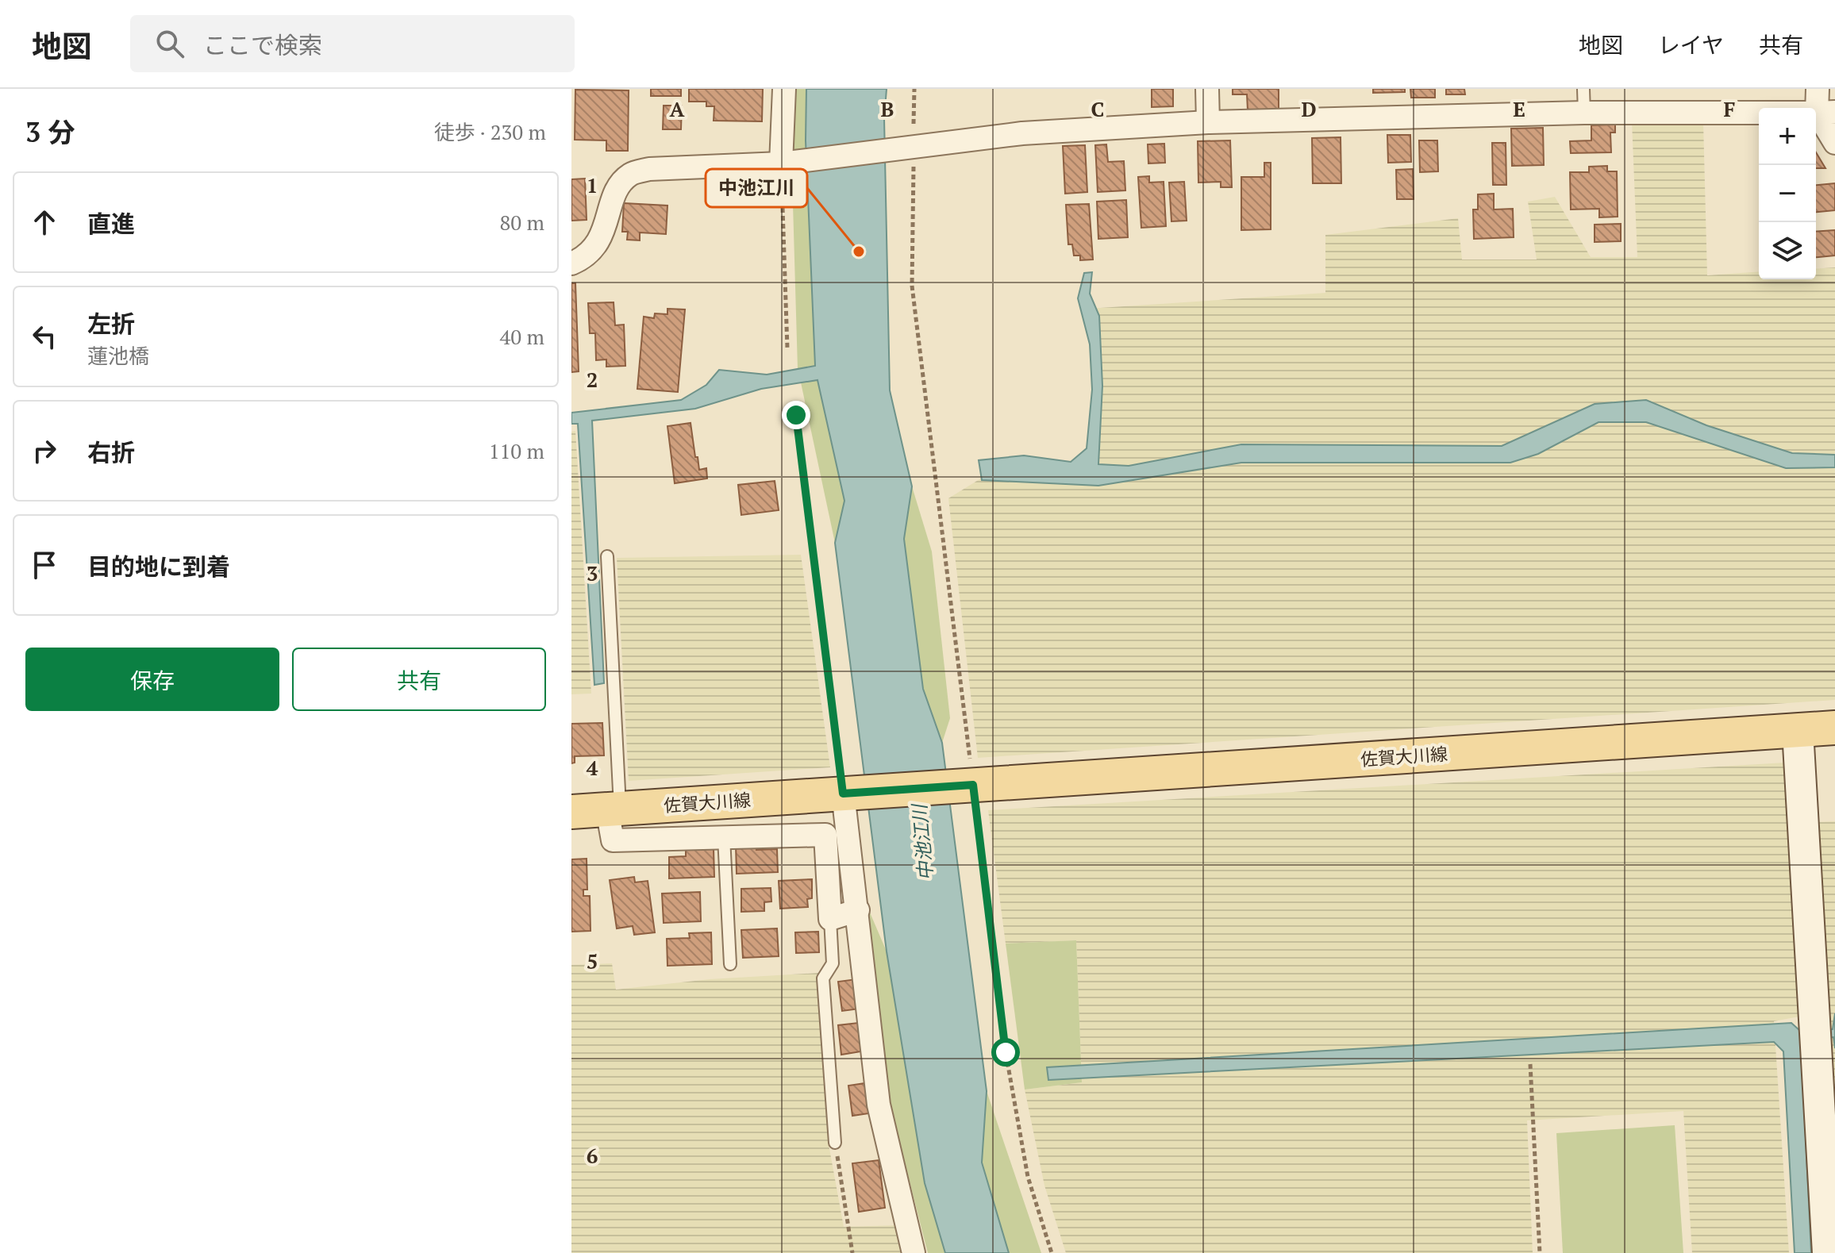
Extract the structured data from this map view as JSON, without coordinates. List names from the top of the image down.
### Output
{
  "streets": {
    "main road": ["佐賀大川線"]
  },
  "water": ["中池江川"],
  "places": ["中池江川"],
  "page": {
    "header": "地図",
    "search": "ここで検索",
    "nav": ["地図", "レイヤ", "共有"],
    "heading": ["3 分", "徒歩 · 230 m"],
    "map_buttons": ["+", "−"],
    "list": [
      ["直進", "80 m"],
      ["左折", "蓮池橋", "40 m"],
      ["右折", "110 m"],
      "目的地に到着"
    ],
    "buttons": ["保存", "共有"]
  },
  "grid": {
    "columns": [
      "A",
      "B",
      "C",
      "D",
      "E",
      "F"
    ],
    "rows": [
      "1",
      "2",
      "3",
      "4",
      "5",
      "6"
    ]
  }
}
